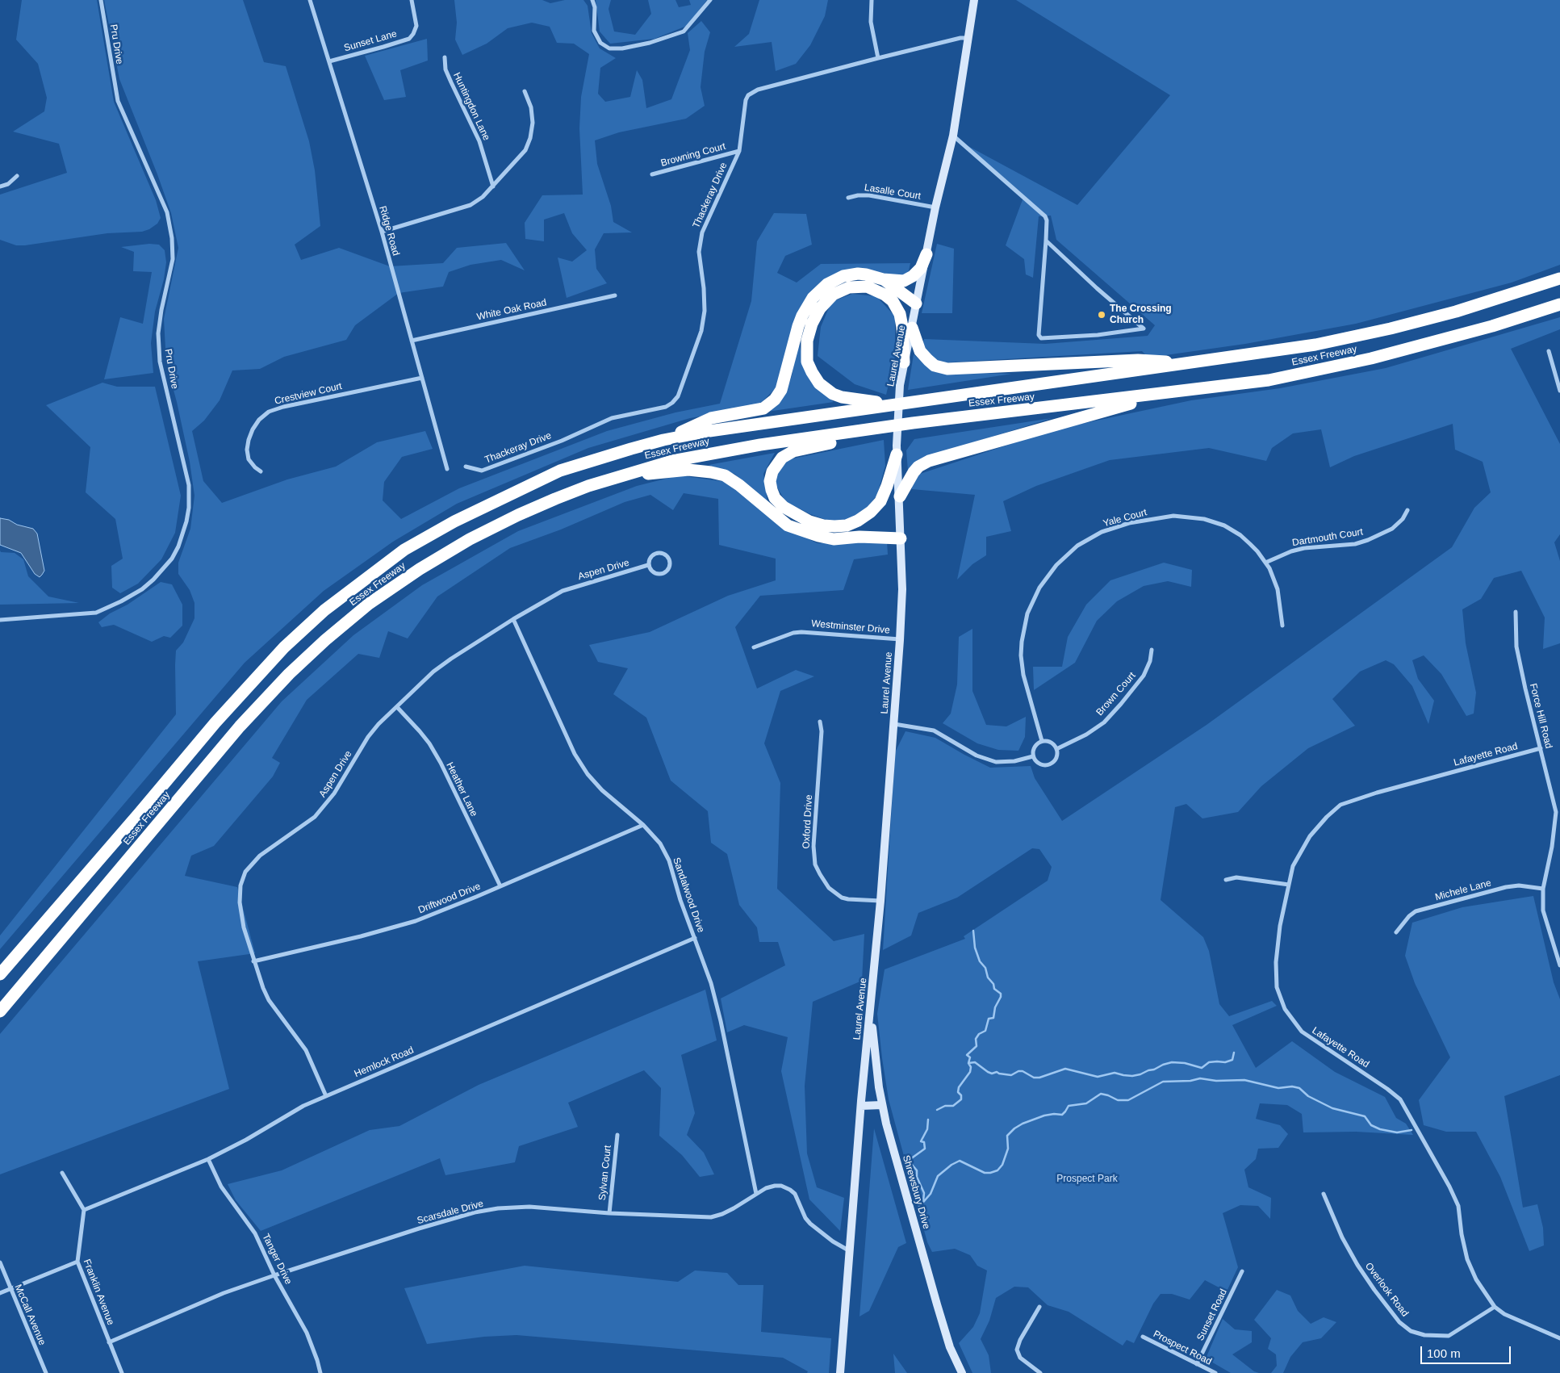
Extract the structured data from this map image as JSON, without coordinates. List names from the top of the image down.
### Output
{
  "streets": {
    "highway": ["Essex Freeway"],
    "main road": ["Laurel Avenue", "Shrewsbury Drive"],
    "street": [
      "Sunset Lane",
      "Pru Drive",
      "Huntingdon Lane",
      "Browning Court",
      "Lasalle Court",
      "Thackeray Drive",
      "Ridge Road",
      "White Oak Road",
      "Crestview Court",
      "Yale Court",
      "Dartmouth Court",
      "Aspen Drive",
      "Westminster Drive",
      "Brown Court",
      "Force Hill Road",
      "Lafayette Road",
      "Heather Lane",
      "Oxford Drive",
      "Michele Lane",
      "Sandalwood Drive",
      "Driftwood Drive",
      "Hemlock Road",
      "Sylvan Court",
      "Scarsdale Drive",
      "Tanger Drive",
      "Overlook Road",
      "Franklin Avenue",
      "McCall Avenue",
      "Sunset Road",
      "Prospect Road"
    ]
  },
  "crossings": [
    ["Sunset Lane", "Ridge Road"],
    ["Browning Court", "Thackeray Drive"],
    ["Lasalle Court", "Laurel Avenue"],
    ["Thackeray Drive", "Laurel Avenue"],
    ["Ridge Road", "White Oak Road"],
    ["Ridge Road", "Crestview Court"],
    ["Laurel Avenue", "Westminster Drive"],
    ["Laurel Avenue", "Oxford Drive"],
    ["Laurel Avenue", "Shrewsbury Drive"],
    ["Laurel Avenue", "Scarsdale Drive"],
    ["Yale Court", "Dartmouth Court"],
    ["Yale Court", "Brown Court"],
    ["Aspen Drive", "Heather Lane"],
    ["Aspen Drive", "Sandalwood Drive"],
    ["Aspen Drive", "Driftwood Drive"],
    ["Aspen Drive", "Hemlock Road"],
    ["Force Hill Road", "Lafayette Road"],
    ["Force Hill Road", "Michele Lane"],
    ["Lafayette Road", "Overlook Road"],
    ["Heather Lane", "Driftwood Drive"],
    ["Sandalwood Drive", "Driftwood Drive"],
    ["Sandalwood Drive", "Hemlock Road"],
    ["Sandalwood Drive", "Scarsdale Drive"],
    ["Hemlock Road", "Tanger Drive"],
    ["Hemlock Road", "Franklin Avenue"],
    ["Sylvan Court", "Scarsdale Drive"],
    ["Scarsdale Drive", "Tanger Drive"],
    ["Scarsdale Drive", "Franklin Avenue"],
    ["Sunset Road", "Prospect Road"]
  ],
  "parks": ["Prospect Park"],
  "places": ["The Crossing Church"],
  "scale_bar": "100 m"
}
